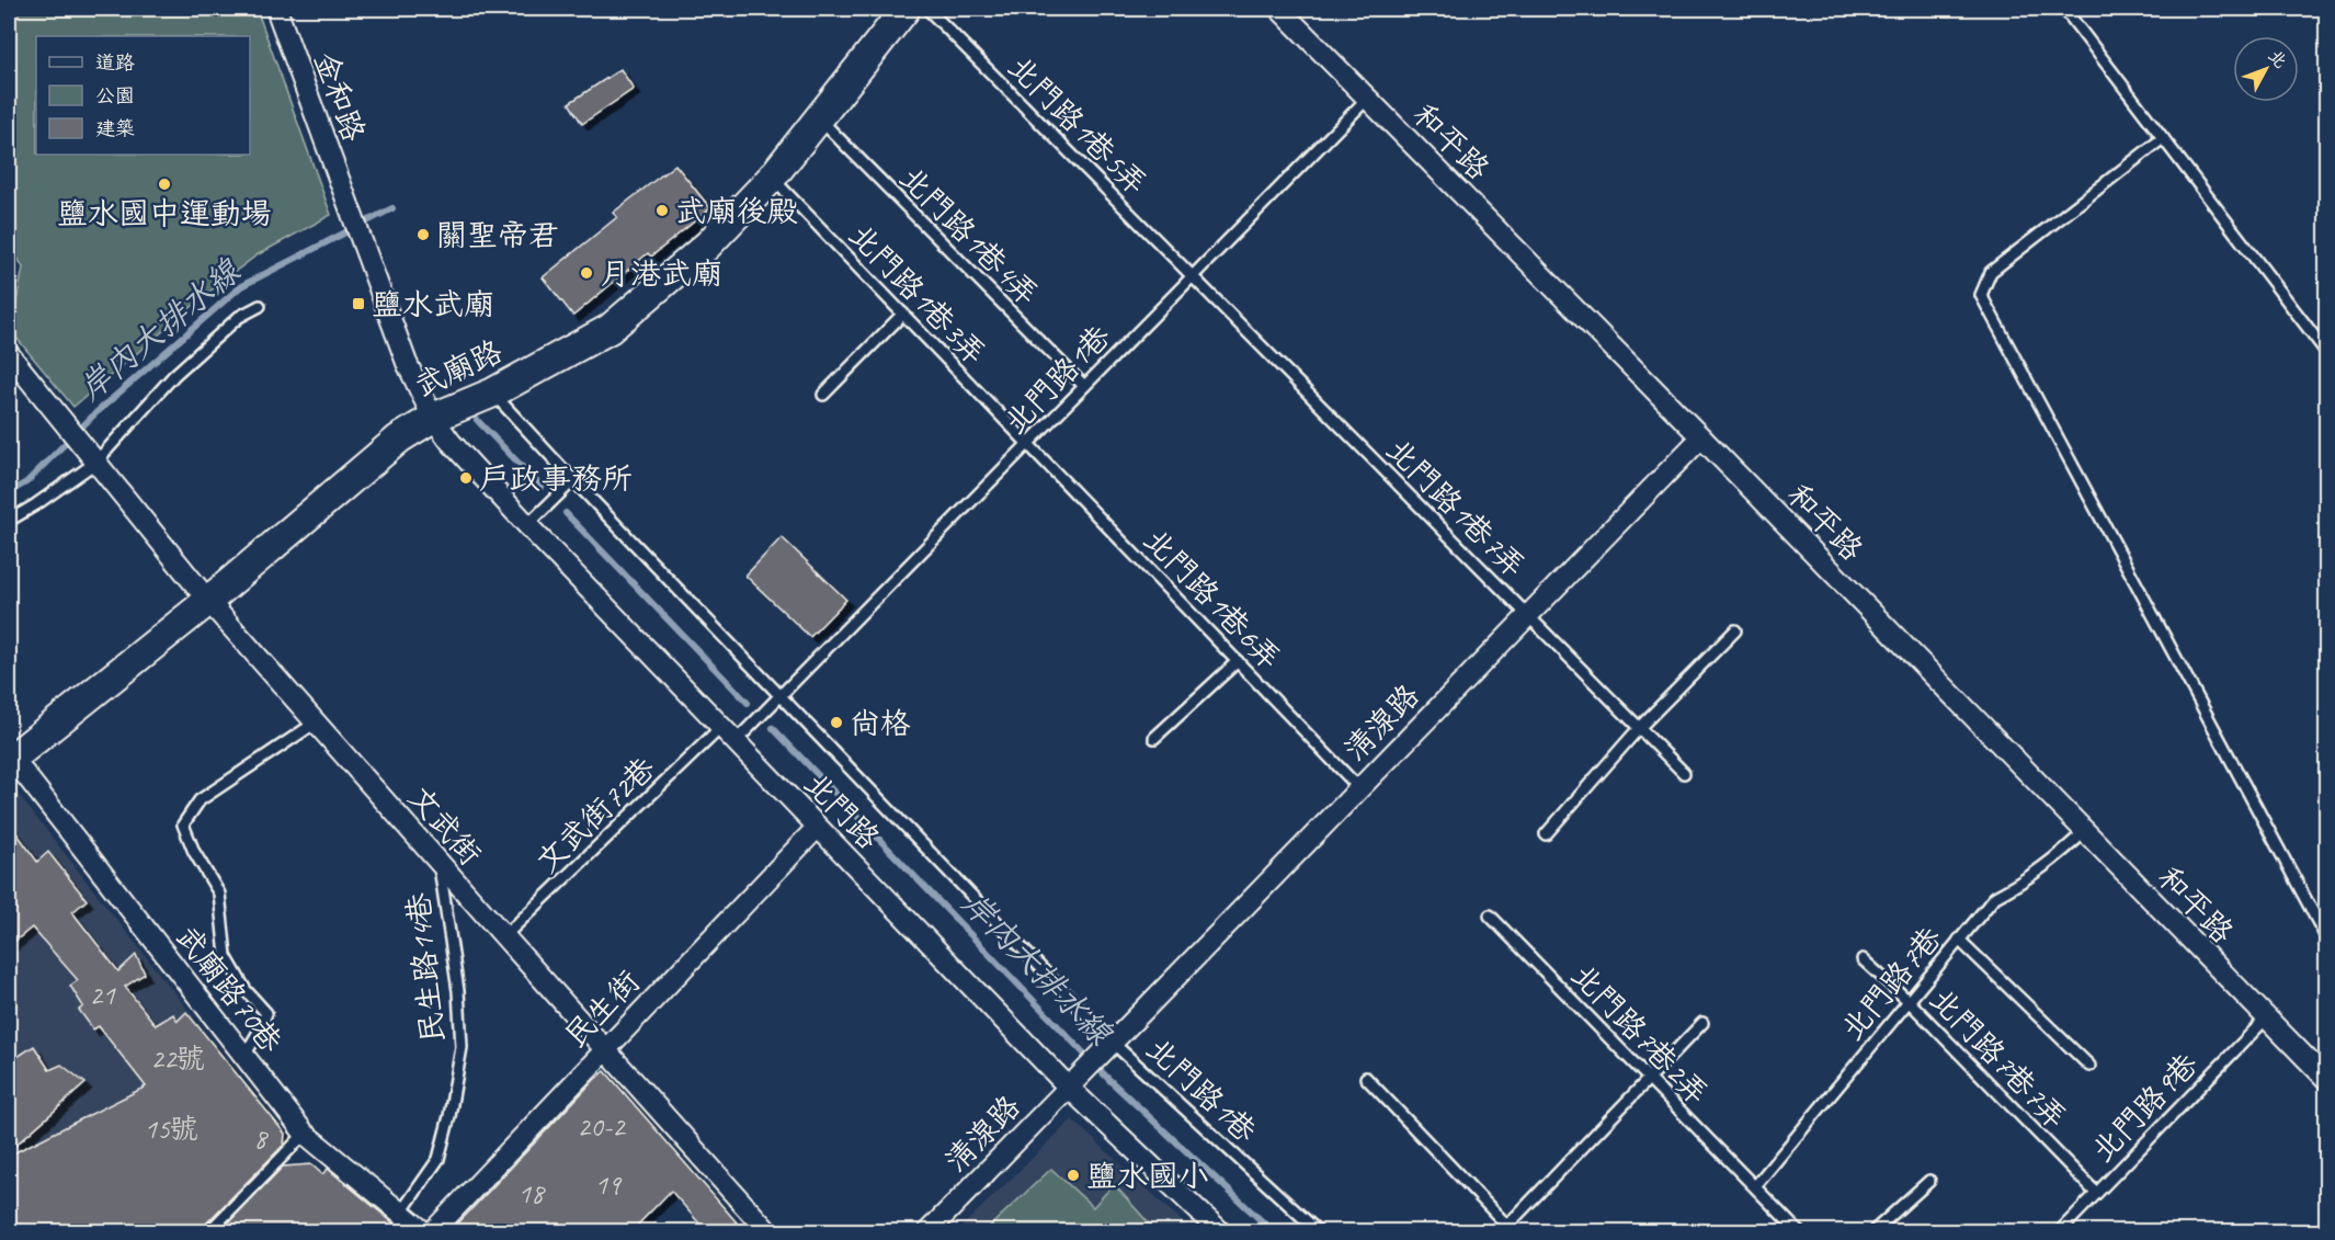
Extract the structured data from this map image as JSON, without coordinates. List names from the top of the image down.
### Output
{
  "streets": {
    "street": [
      "金和路",
      "和平路",
      "武廟路",
      "清湶路",
      "北門路",
      "文武街",
      "武廟路70巷",
      "民生街"
    ],
    "lane": [
      "北門路1巷5弄",
      "北門路1巷4弄",
      "北門路1巷3弄",
      "北門路1巷",
      "北門路1巷7弄",
      "北門路1巷6弄",
      "文武街72巷",
      "民生路14巷",
      "北門路7巷",
      "北門路7巷2弄",
      "北門路7巷7弄",
      "北門路9巷"
    ]
  },
  "crossings": [
    ["金和路", "武廟路"],
    ["金和路", "北門路"],
    ["北門路1巷5弄", "北門路1巷"],
    ["北門路1巷5弄", "北門路1巷7弄"],
    ["和平路", "北門路1巷"],
    ["和平路", "清湶路"],
    ["和平路", "北門路7巷"],
    ["和平路", "北門路9巷"],
    ["北門路1巷4弄", "武廟路"],
    ["北門路1巷4弄", "北門路1巷"],
    ["北門路1巷3弄", "武廟路"],
    ["北門路1巷3弄", "北門路1巷"],
    ["北門路1巷3弄", "北門路1巷6弄"],
    ["武廟路", "北門路1巷"],
    ["武廟路", "北門路"],
    ["武廟路", "文武街"],
    ["武廟路", "武廟路70巷"],
    ["北門路1巷", "北門路1巷7弄"],
    ["北門路1巷", "北門路1巷6弄"],
    ["北門路1巷", "清湶路"],
    ["北門路1巷", "北門路"],
    ["北門路1巷", "文武街72巷"],
    ["北門路1巷7弄", "清湶路"],
    ["北門路1巷6弄", "清湶路"],
    ["清湶路", "北門路"],
    ["北門路", "文武街72巷"],
    ["北門路", "民生街"],
    ["文武街72巷", "文武街"],
    ["文武街", "民生路14巷"],
    ["文武街", "民生街"],
    ["民生路14巷", "武廟路70巷"],
    ["北門路7巷", "北門路7巷2弄"],
    ["北門路7巷", "北門路7巷7弄"],
    ["北門路7巷7弄", "北門路9巷"]
  ],
  "water": ["岸內大排水線"],
  "places": {
    "other": [
      "鹽水國中運動場",
      "武廟後殿",
      "關聖帝君",
      "月港武廟",
      "戶政事務所",
      "尚格",
      "鹽水國小"
    ],
    "transit": ["鹽水武廟"]
  },
  "house_numbers": [
    "21",
    "22號",
    "20-2",
    "15號",
    "8",
    "19",
    "18"
  ],
  "legend": ["道路", "公園", "建築"],
  "north": "top right"
}
